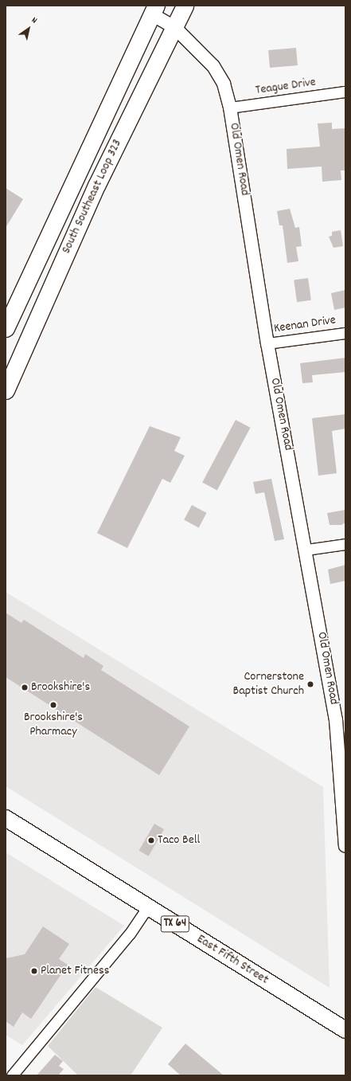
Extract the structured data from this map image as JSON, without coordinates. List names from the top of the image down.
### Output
{
  "streets": {
    "highway": ["South Southeast Loop 323"],
    "main road": ["TX 64", "East Fifth Street"],
    "street": ["Teague Drive", "Old Omen Road", "Keenan Drive"]
  },
  "crossings": [
    ["Teague Drive", "Old Omen Road"],
    ["Old Omen Road", "South Southeast Loop 323"],
    ["Old Omen Road", "Keenan Drive"]
  ],
  "places": [
    "Cornerstone Baptist Church",
    "Brookshire's",
    "Brookshire's Pharmacy",
    "Taco Bell",
    "Planet Fitness"
  ],
  "north": "top right"
}
